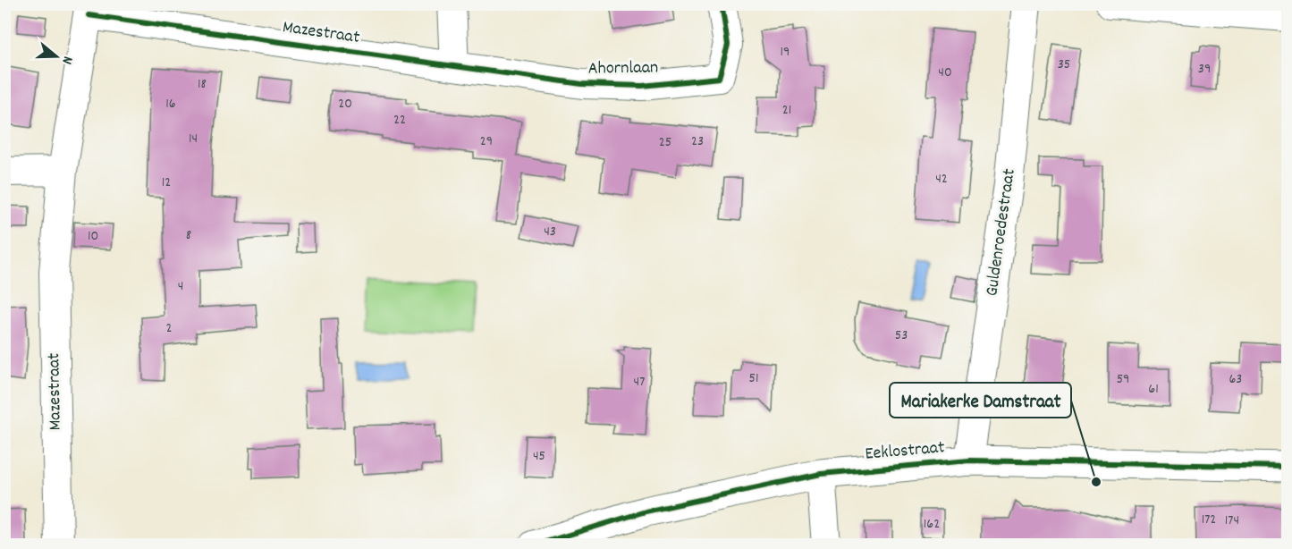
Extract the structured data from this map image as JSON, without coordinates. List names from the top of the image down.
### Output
{
  "streets": {
    "street": [
      "Mazestraat",
      "Ahornlaan",
      "Guldenroedestraat",
      "Eeklostraat"
    ]
  },
  "crossings": [
    ["Mazestraat", "Ahornlaan"],
    ["Guldenroedestraat", "Eeklostraat"]
  ],
  "places": ["Mariakerke Damstraat"],
  "house_numbers": [
    "19",
    "35",
    "39",
    "40",
    "18",
    "16",
    "20",
    "21",
    "22",
    "14",
    "29",
    "23",
    "25",
    "42",
    "12",
    "43",
    "8",
    "10",
    "4",
    "2",
    "53",
    "51",
    "59",
    "63",
    "47",
    "61",
    "45",
    "172",
    "174",
    "162"
  ],
  "north": "right"
}
